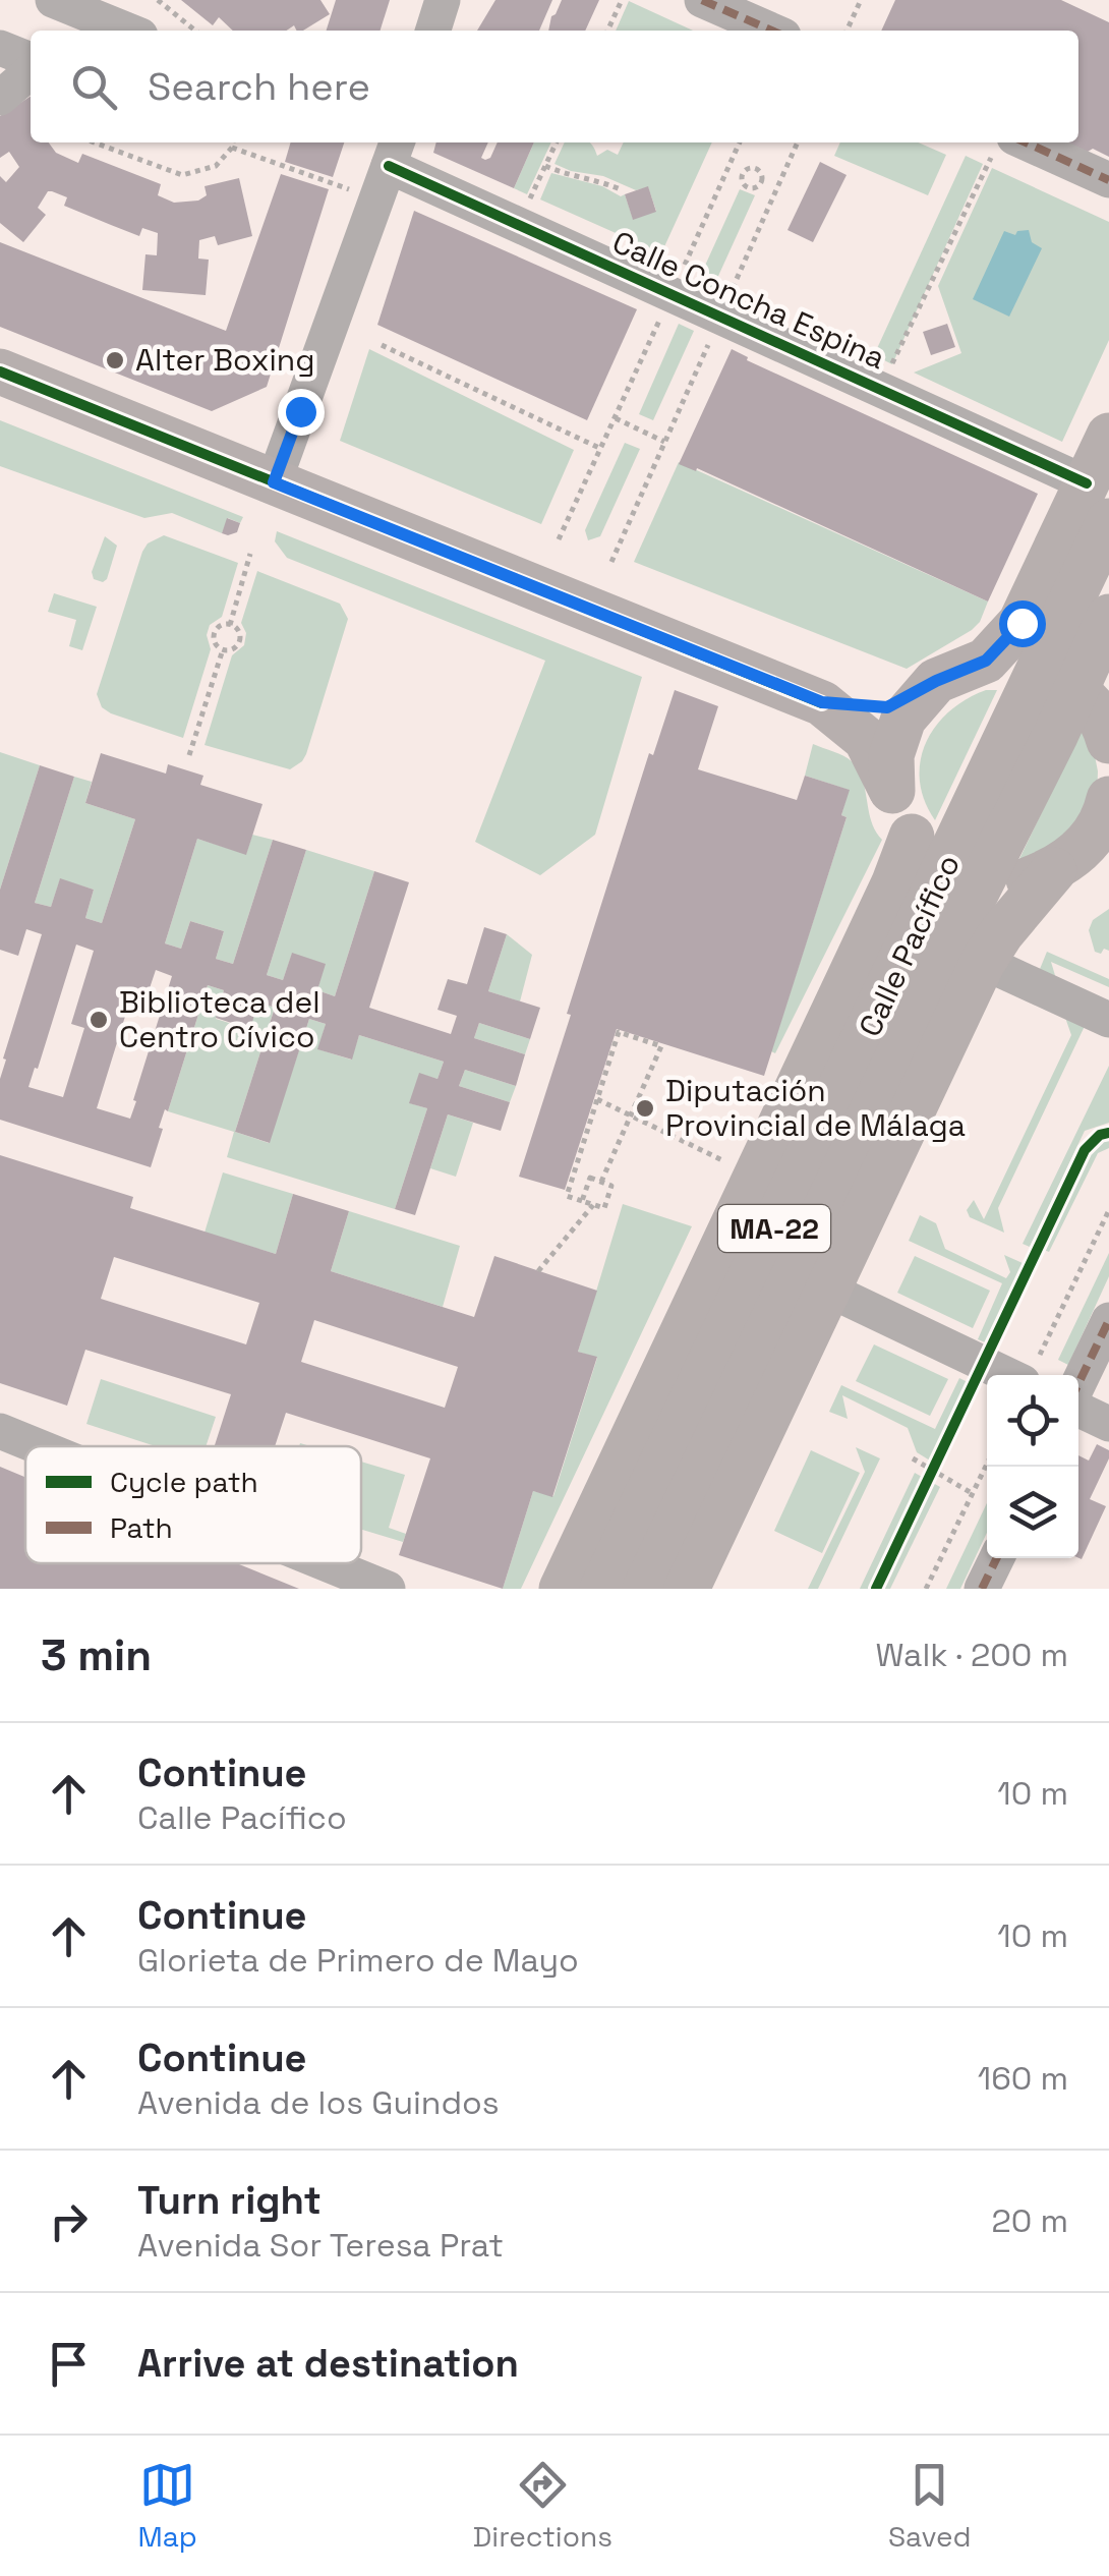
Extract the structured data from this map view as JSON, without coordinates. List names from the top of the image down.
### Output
{
  "streets": {
    "main road": ["Calle Pacífico", "MA-22"],
    "street": ["Calle Concha Espina"]
  },
  "crossings": [
    ["Calle Concha Espina", "Calle Pacífico"]
  ],
  "places": ["Alter Boxing", "Biblioteca del Centro Cívico", "Diputación Provincial de Málaga"],
  "legend": ["Cycle path", "Path"],
  "page": {
    "search": "Search here",
    "heading": ["3 min", "Walk · 200 m"],
    "list": [
      ["Continue", "Calle Pacífico", "10 m"],
      ["Continue", "Glorieta de Primero de Mayo", "10 m"],
      ["Continue", "Avenida de los Guindos", "160 m"],
      ["Turn right", "Avenida Sor Teresa Prat", "20 m"],
      "Arrive at destination"
    ],
    "nav": ["Map", "Directions", "Saved"]
  }
}
